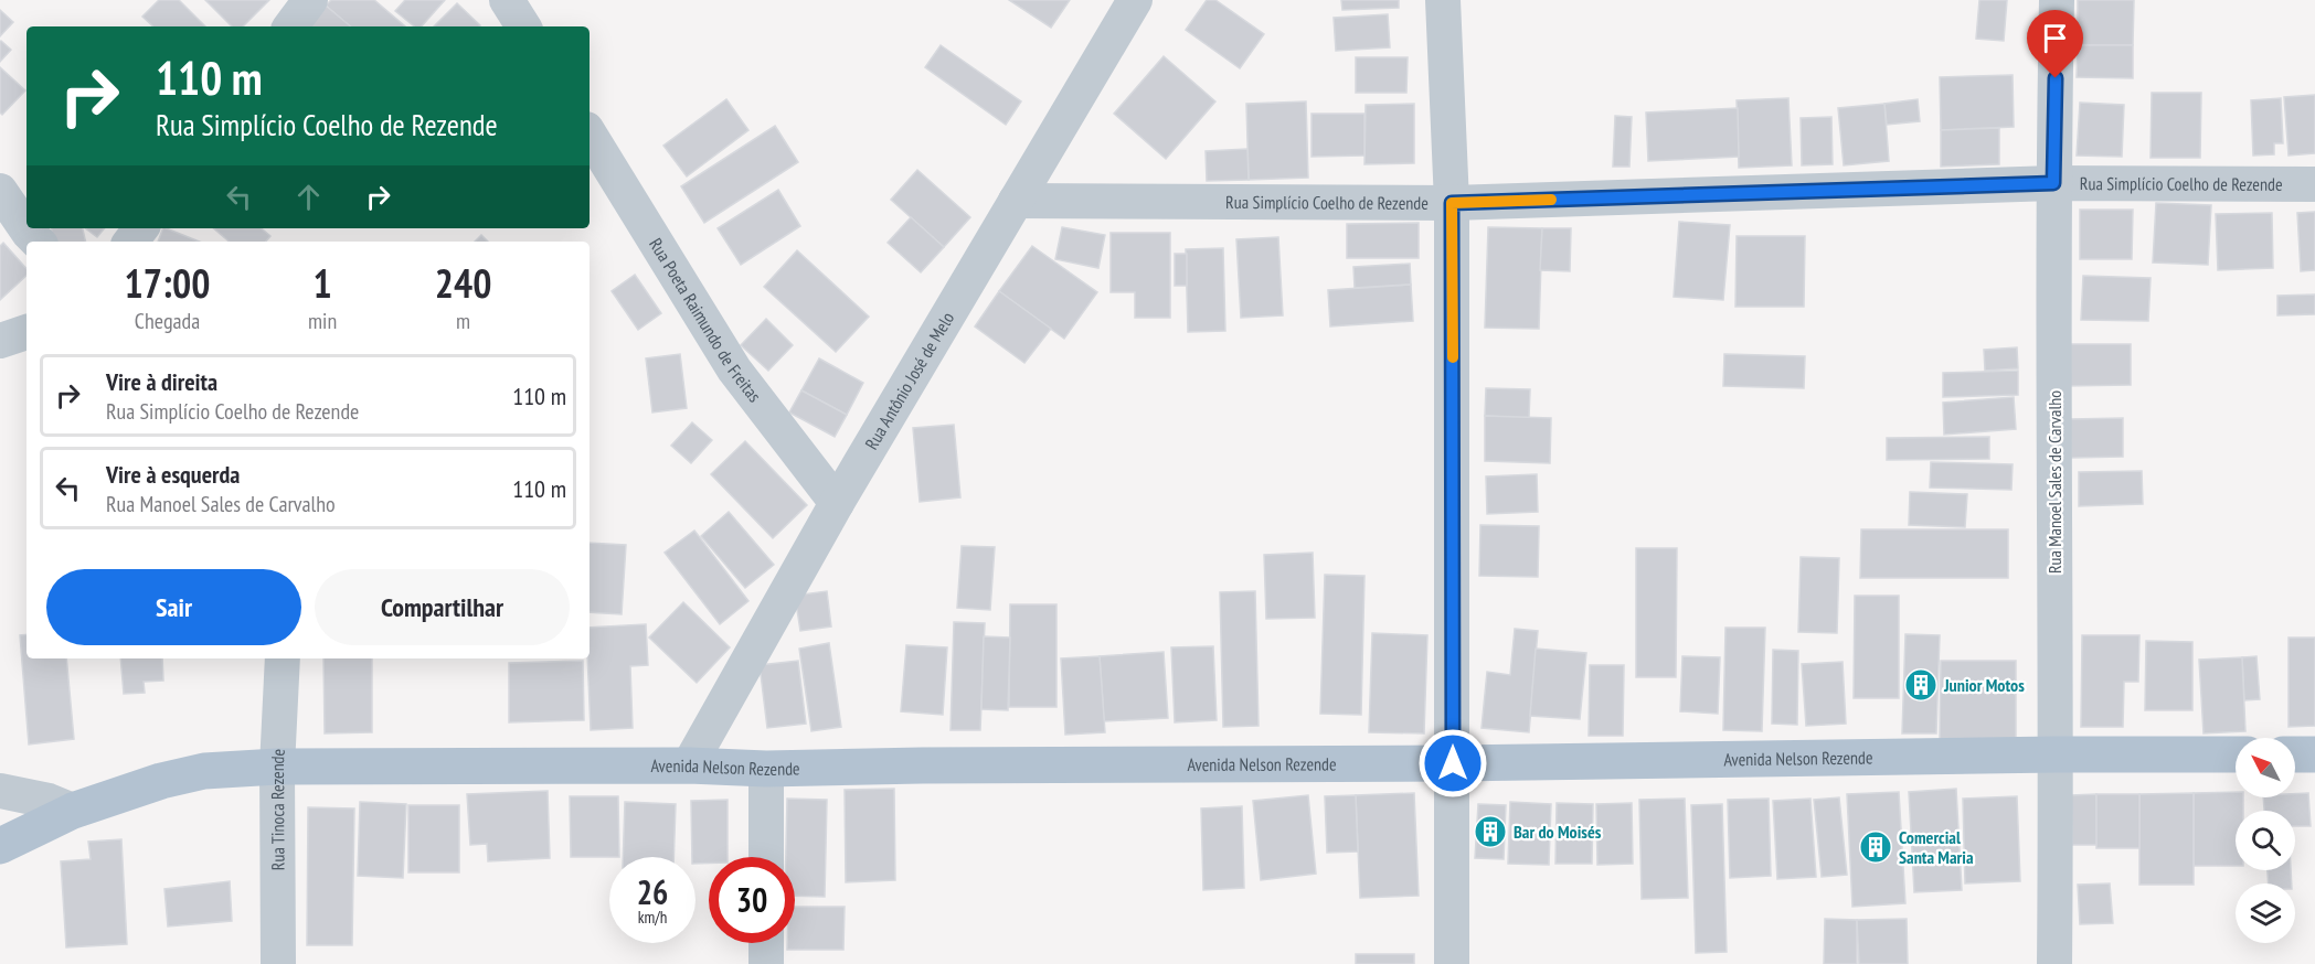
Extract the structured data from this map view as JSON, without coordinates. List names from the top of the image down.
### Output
{
  "streets": {
    "main road": ["Avenida Nelson Rezende"],
    "street": [
      "Rua Simplício Coelho de Rezende",
      "Rua Poeta Raimundo de Freitas",
      "Rua Antônio José de Melo",
      "Rua Manoel Sales de Carvalho",
      "Rua Tinoca Rezende"
    ]
  },
  "crossings": [
    ["Rua Simplício Coelho de Rezende", "Rua Antônio José de Melo"],
    ["Rua Simplício Coelho de Rezende", "Rua Manoel Sales de Carvalho"],
    ["Rua Poeta Raimundo de Freitas", "Rua Antônio José de Melo"],
    ["Rua Antônio José de Melo", "Avenida Nelson Rezende"],
    ["Rua Manoel Sales de Carvalho", "Avenida Nelson Rezende"],
    ["Avenida Nelson Rezende", "Rua Tinoca Rezende"]
  ],
  "places": {
    "building": ["Junior Motos", "Bar do Moisés", "Comercial Santa Maria"]
  },
  "north": "top left",
  "page": {
    "turn": ["110 m", "Rua Simplício Coelho de Rezende"],
    "eta": [
      "17:00",
      "Chegada",
      "1",
      "min",
      "240",
      "m"
    ],
    "list": [
      {
        "name": "Vire à direita",
        "note": "Rua Simplício Coelho de Rezende",
        "value": "110 m"
      },
      {
        "name": "Vire à esquerda",
        "note": "Rua Manoel Sales de Carvalho",
        "value": "110 m"
      }
    ],
    "buttons": ["Sair", "Compartilhar"],
    "speed": "26 km/h",
    "limit": "30"
  }
}
